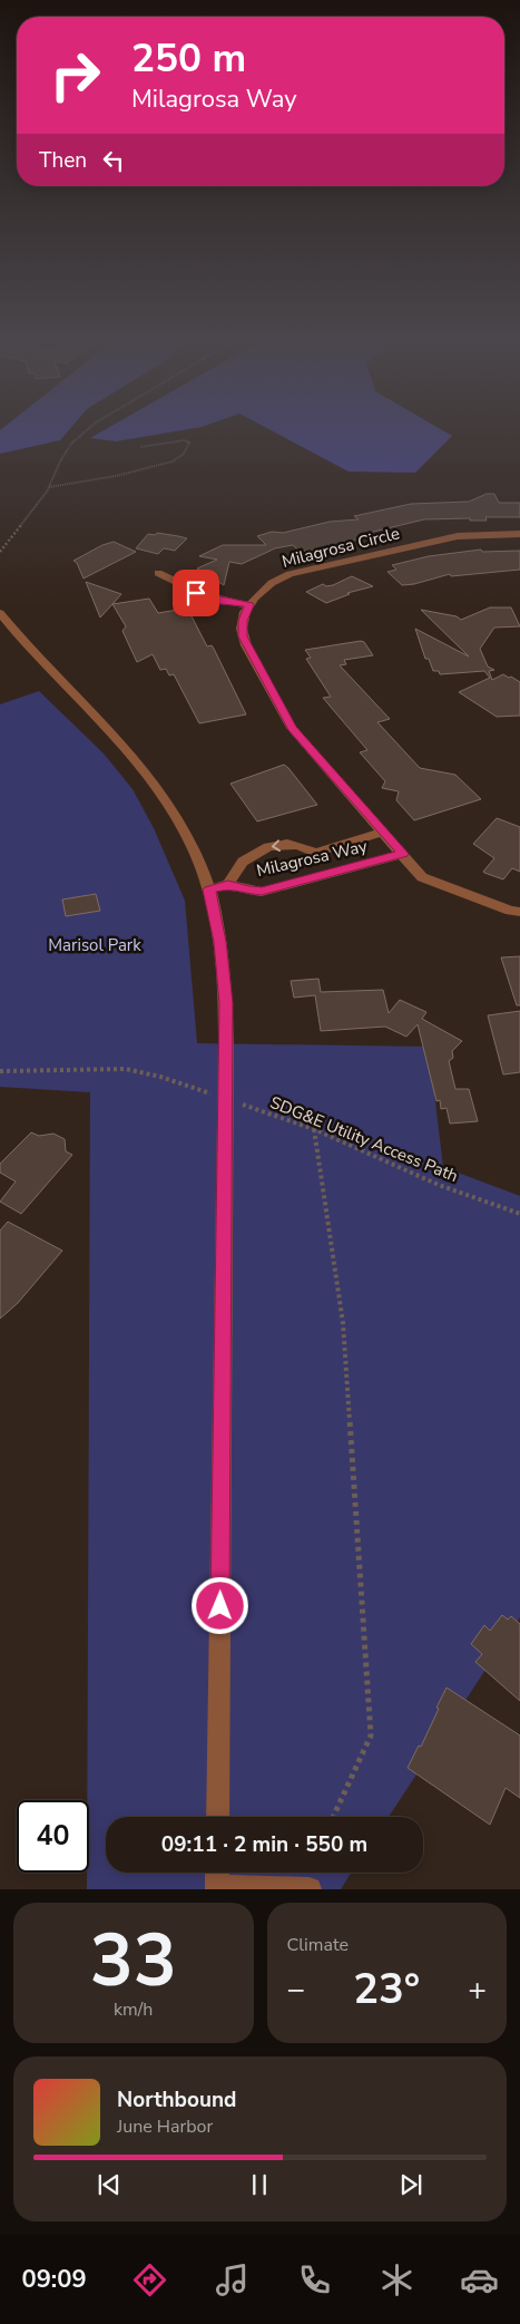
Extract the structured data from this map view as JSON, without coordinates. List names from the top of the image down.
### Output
{
  "streets": {
    "street": ["Milagrosa Circle", "Milagrosa Way"],
    "path": ["SDG&E Utility Access Path"]
  },
  "parks": ["Marisol Park"],
  "page": {
    "turn": ["250 m", "Milagrosa Way"],
    "then": "Then",
    "limit": "40",
    "trip": "09:11 · 2 min · 550 m",
    "tile": [
      ["33", "km/h"],
      "Climate"
    ],
    "heat": ["−", "23°", "+"],
    "song": ["Northbound", "June Harbor"],
    "tabs": "09:09"
  }
}
